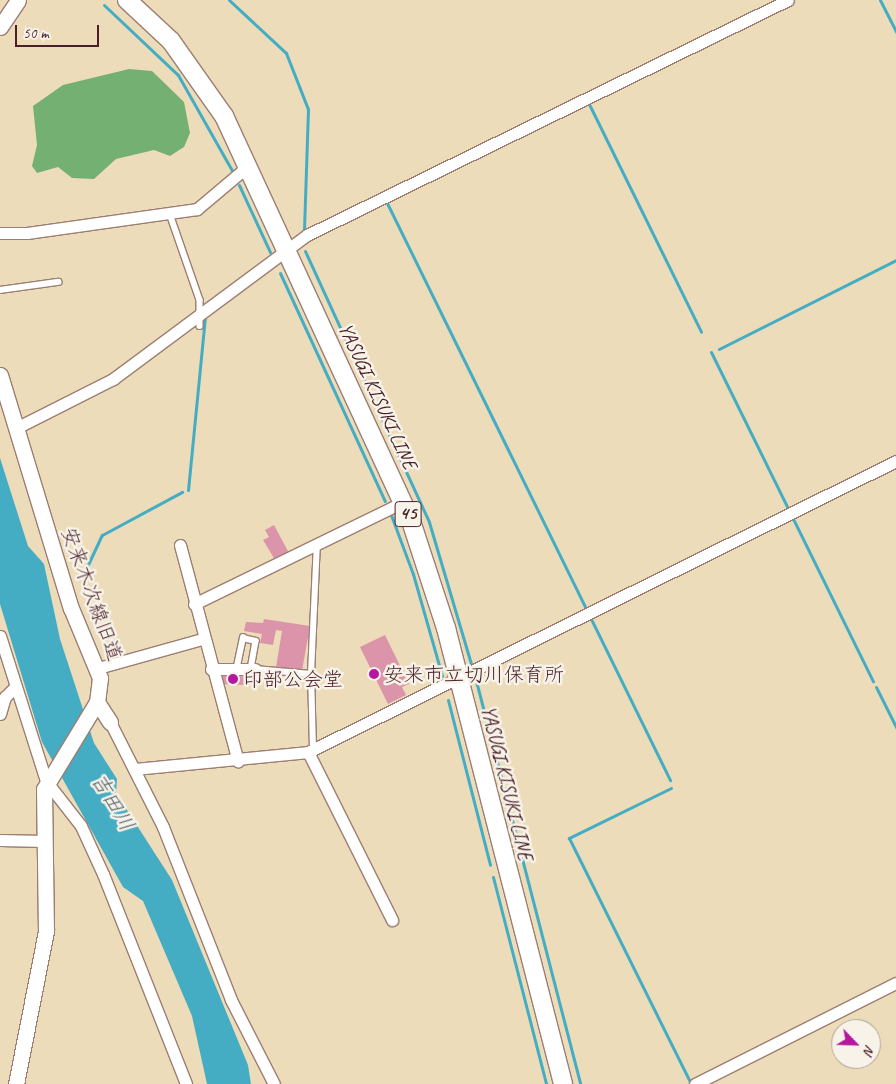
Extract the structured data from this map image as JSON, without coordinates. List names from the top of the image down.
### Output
{
  "streets": {
    "main road": ["YASUGI KISUKI LINE", "45"],
    "street": ["安来木次線旧道"]
  },
  "water": ["吉田川"],
  "places": ["安来市立切川保育所", "印部公会堂"],
  "scale_bar": "50 m",
  "north": "bottom right"
}
